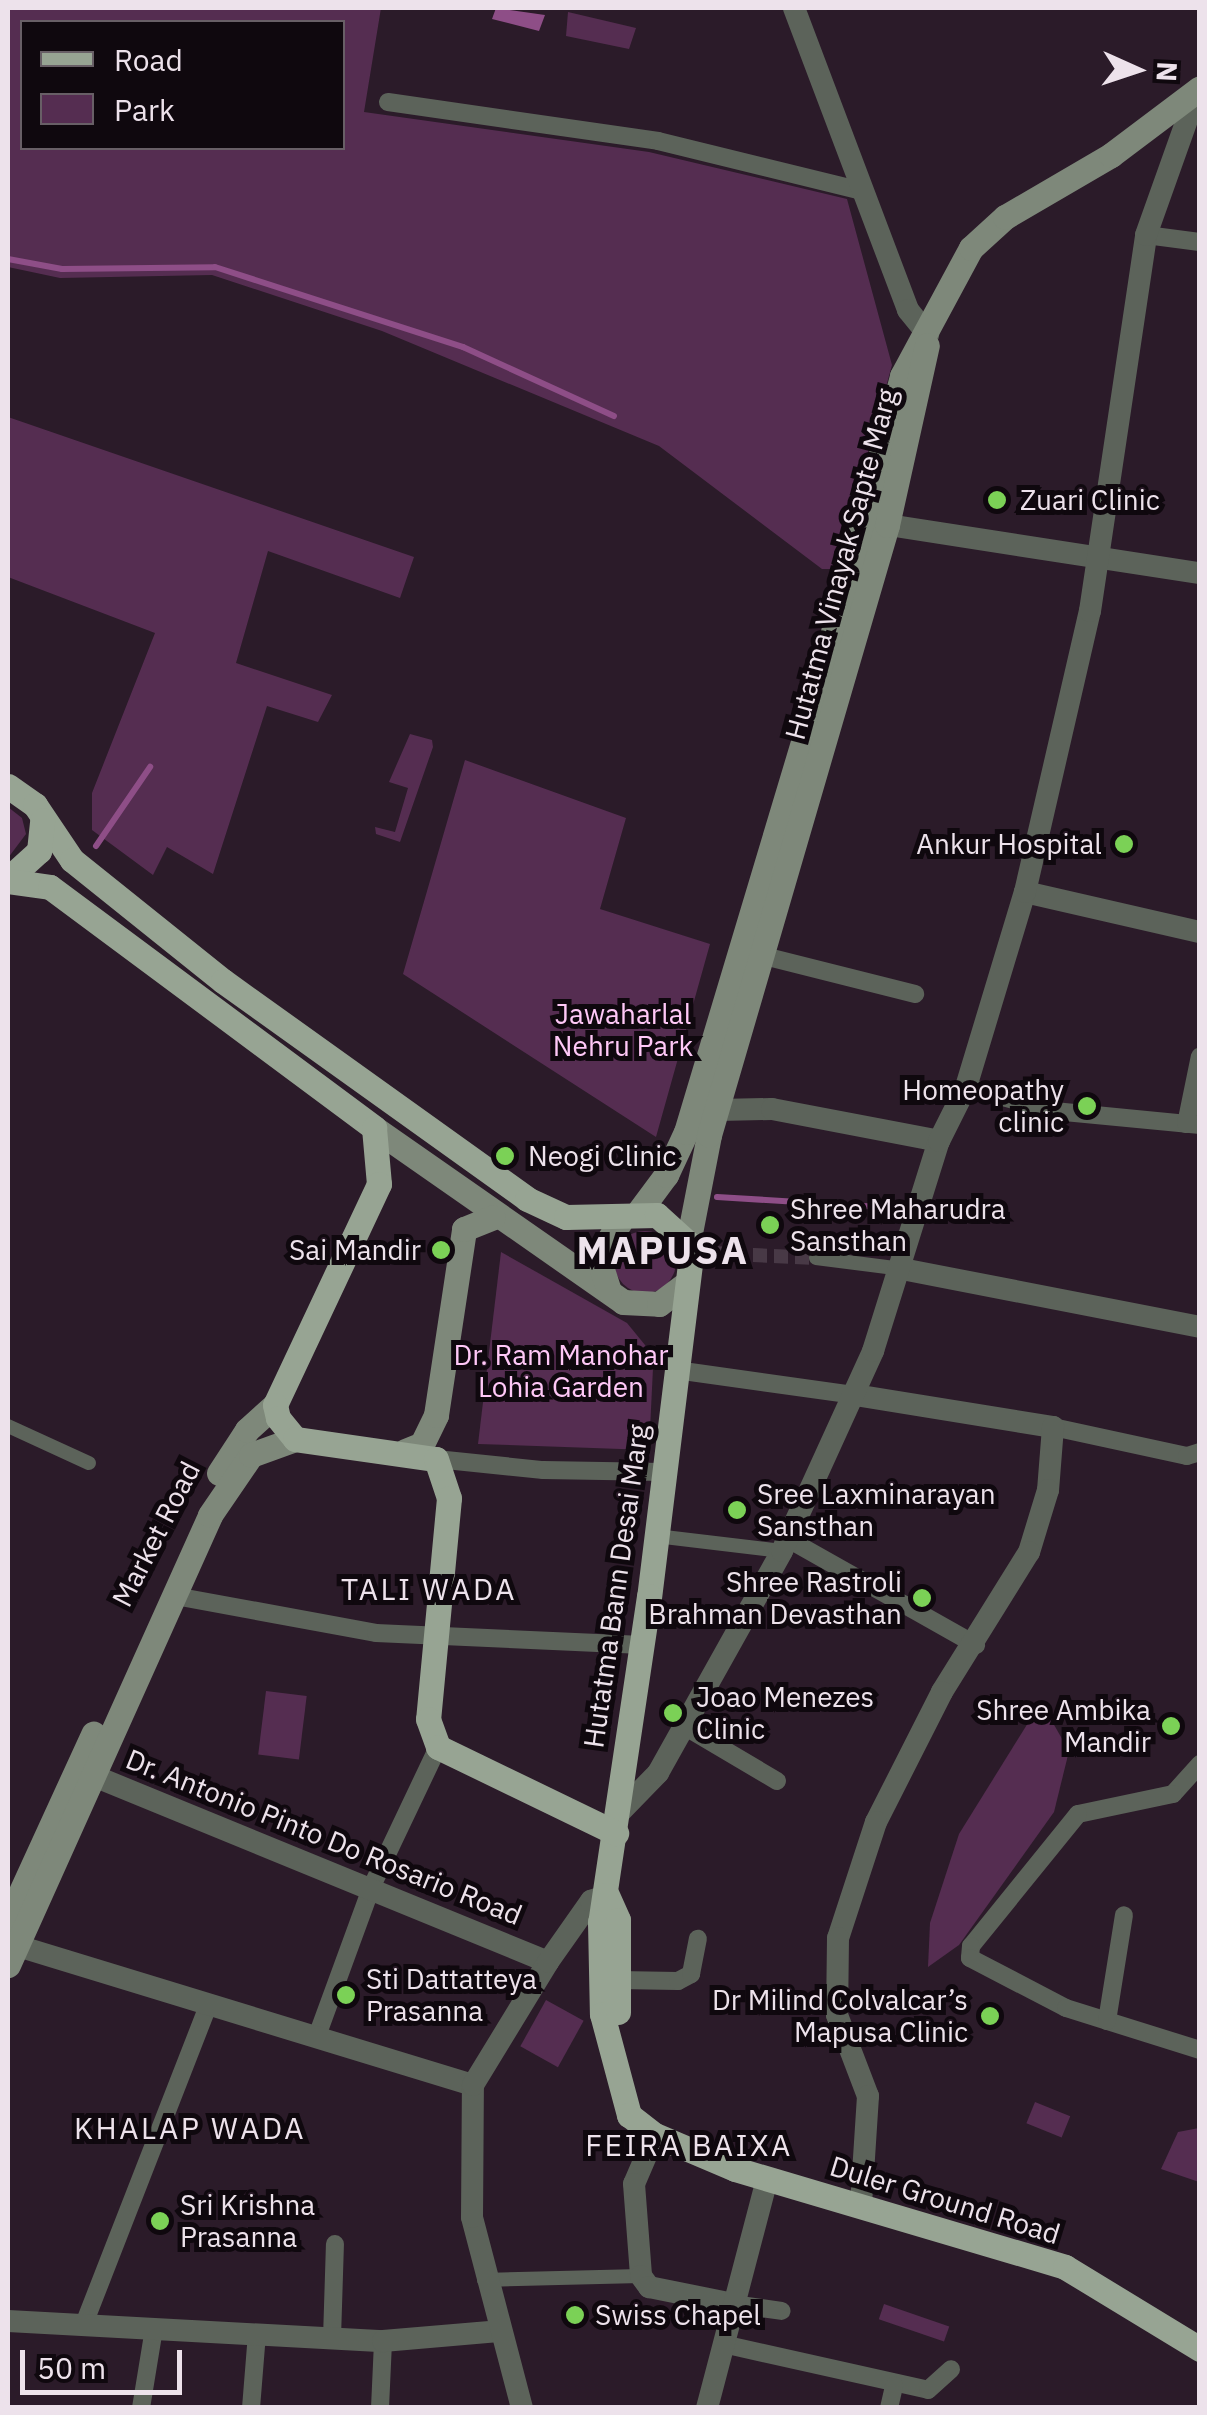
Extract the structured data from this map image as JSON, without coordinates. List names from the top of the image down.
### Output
{
  "streets": {
    "main road": [
      "Hutatma Vinayak Sapte Marg",
      "Market Road",
      "Hutatma Bann Desai Marg",
      "Duler Ground Road"
    ],
    "street": ["Dr. Antonio Pinto Do Rosario Road"]
  },
  "crossings": [
    ["Hutatma Vinayak Sapte Marg", "Hutatma Bann Desai Marg"],
    ["Market Road", "Dr. Antonio Pinto Do Rosario Road"]
  ],
  "districts": [
    "MAPUSA",
    "TALI WADA",
    "KHALAP WADA",
    "FEIRA BAIXA"
  ],
  "parks": ["Jawaharlal Nehru Park", "Dr. Ram Manohar Lohia Garden"],
  "places": [
    "Zuari Clinic",
    "Ankur Hospital",
    "Homeopathy clinic",
    "Neogi Clinic",
    "Shree Maharudra Sansthan",
    "Sai Mandir",
    "Sree Laxminarayan Sansthan",
    "Shree Rastroli Brahman Devasthan",
    "Joao Menezes Clinic",
    "Shree Ambika Mandir",
    "Sti Dattatteya Prasanna",
    "Dr Milind Colvalcar’s Mapusa Clinic",
    "Sri Krishna Prasanna",
    "Swiss Chapel"
  ],
  "legend": ["Road", "Park"],
  "scale_bar": "50 m",
  "north": "right"
}
